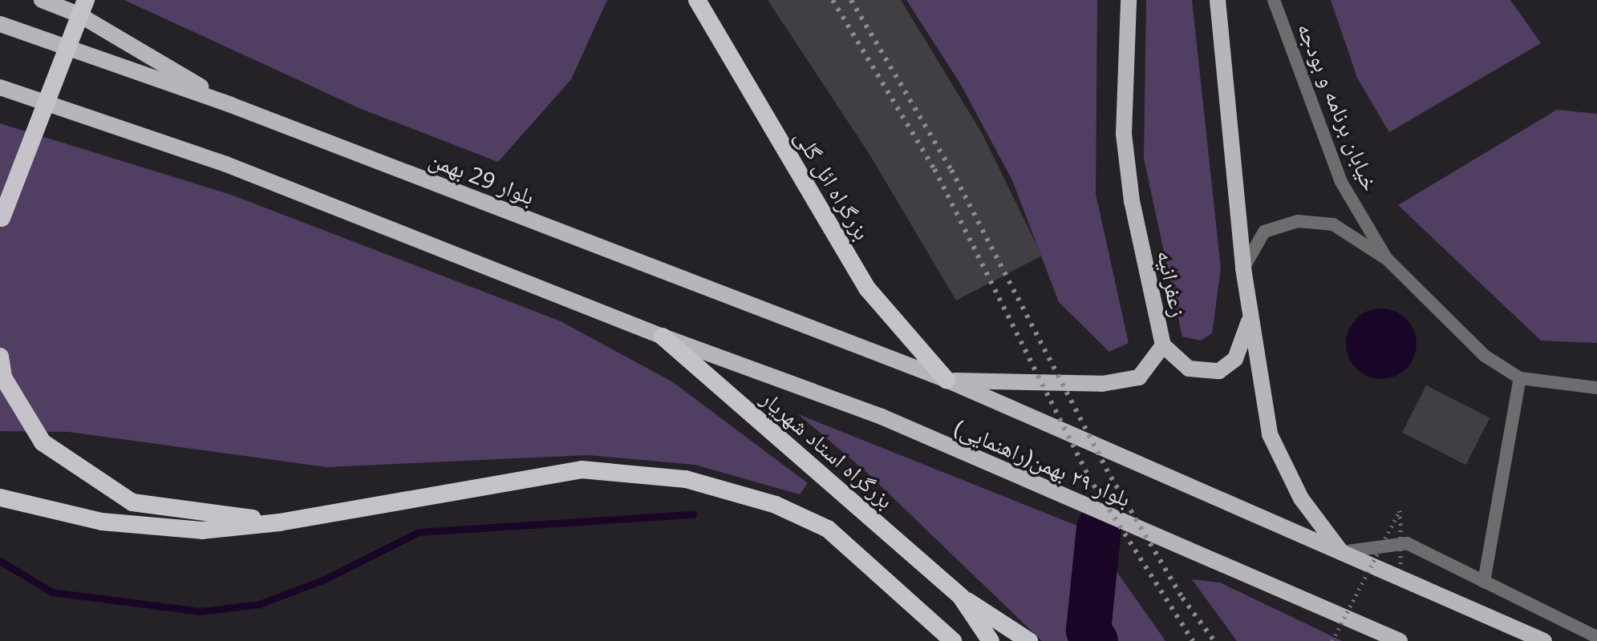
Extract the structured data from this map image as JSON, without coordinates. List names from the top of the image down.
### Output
{
  "streets": {
    "highway": ["بزرگراه ائل گلی", "بزرگراه استاد شهریار"],
    "main road": ["بلوار 29 بهمن", "زعفرانیه", "بلوار ٢٩ بهمن(راهنمایی)"],
    "street": ["خیابان برنامه و بودجه"]
  },
  "crossings": [
    ["بلوار 29 بهمن", "بزرگراه ائل گلی"],
    ["بلوار 29 بهمن", "زعفرانیه"],
    ["بلوار 29 بهمن", "بلوار ٢٩ بهمن(راهنمایی)"],
    ["بزرگراه ائل گلی", "زعفرانیه"],
    ["بزرگراه ائل گلی", "بلوار ٢٩ بهمن(راهنمایی)"],
    ["زعفرانیه", "بلوار ٢٩ بهمن(راهنمایی)"],
    ["بزرگراه استاد شهریار", "بلوار ٢٩ بهمن(راهنمایی)"]
  ]
}
